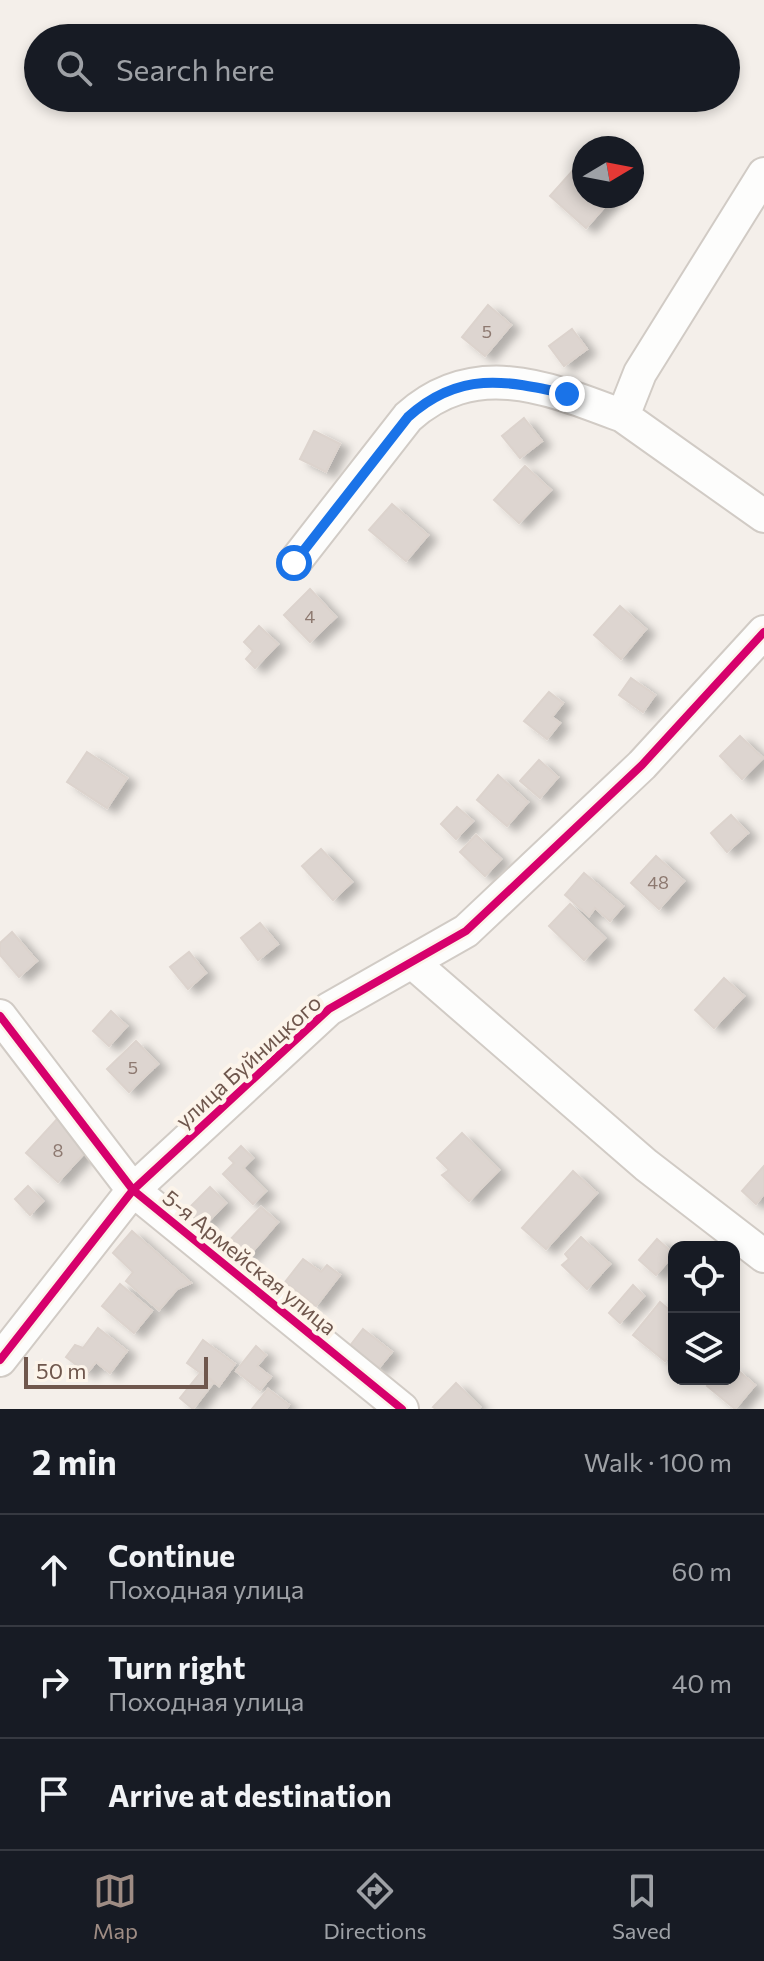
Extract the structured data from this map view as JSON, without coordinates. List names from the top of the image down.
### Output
{
  "streets": {
    "street": ["улица Буйницкого", "5-я Армейская улица"]
  },
  "crossings": [
    ["улица Буйницкого", "5-я Армейская улица"]
  ],
  "house_numbers": [
    "5",
    "4",
    "48",
    "5",
    "8"
  ],
  "scale_bar": "50 m",
  "north": "right",
  "page": {
    "search": "Search here",
    "scale": "50 m",
    "heading": ["2 min", "Walk · 100 m"],
    "list": [
      ["Continue", "Походная улица", "60 m"],
      ["Turn right", "Походная улица", "40 m"],
      "Arrive at destination"
    ],
    "nav": ["Map", "Directions", "Saved"]
  }
}
